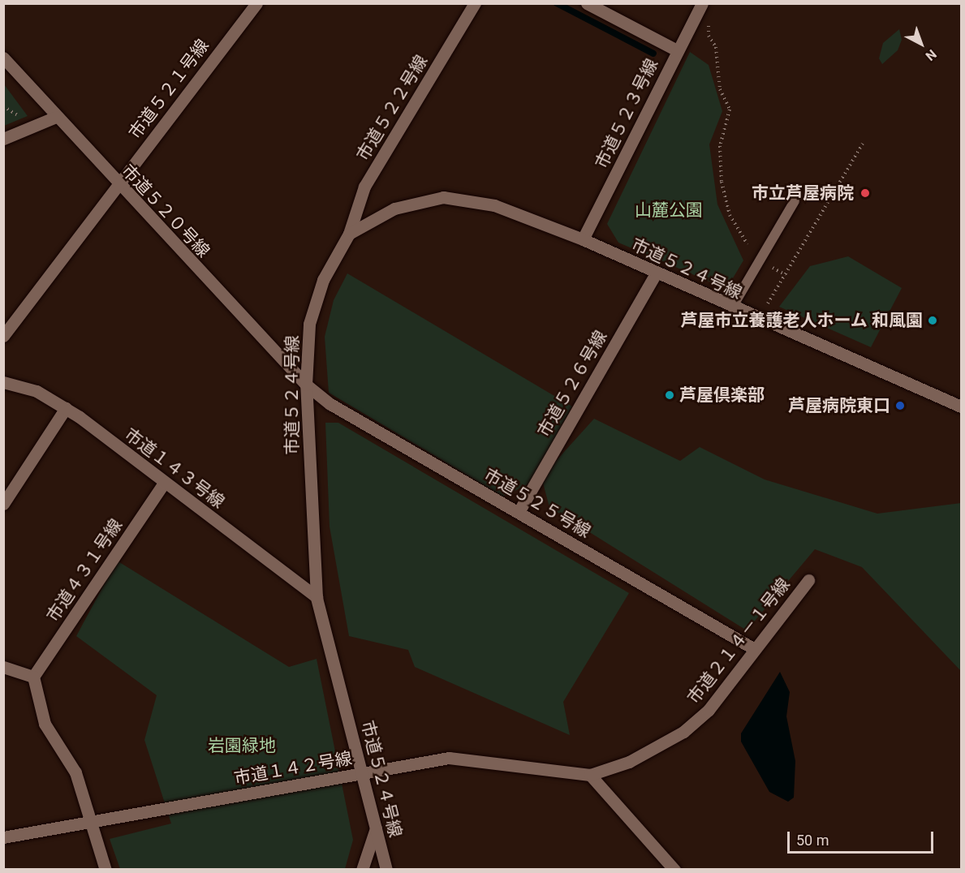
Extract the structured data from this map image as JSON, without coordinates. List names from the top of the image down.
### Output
{
  "streets": {
    "street": [
      "市道５２１号線",
      "市道５２２号線",
      "市道５２３号線",
      "市道５２０号線",
      "市道５２４号線",
      "市道５２６号線",
      "市道１４３号線",
      "市道５２５号線",
      "市道４３１号線",
      "市道２１４－１号線",
      "市道１４２号線"
    ]
  },
  "crossings": [
    ["市道５２１号線", "市道５２０号線"],
    ["市道５２２号線", "市道５２４号線"],
    ["市道５２３号線", "市道５２４号線"],
    ["市道５２０号線", "市道５２４号線"],
    ["市道５２０号線", "市道５２５号線"],
    ["市道５２４号線", "市道５２６号線"],
    ["市道５２４号線", "市道１４３号線"],
    ["市道５２４号線", "市道５２５号線"],
    ["市道５２４号線", "市道１４２号線"],
    ["市道５２６号線", "市道５２５号線"],
    ["市道１４３号線", "市道４３１号線"],
    ["市道５２５号線", "市道２１４－１号線"],
    ["市道２１４－１号線", "市道１４２号線"]
  ],
  "parks": ["山麓公園", "岩園緑地"],
  "places": [
    "市立芦屋病院",
    "芦屋市立養護老人ホーム 和風園",
    "芦屋倶楽部",
    "芦屋病院東口"
  ],
  "scale_bar": "50 m",
  "north": "bottom right"
}
